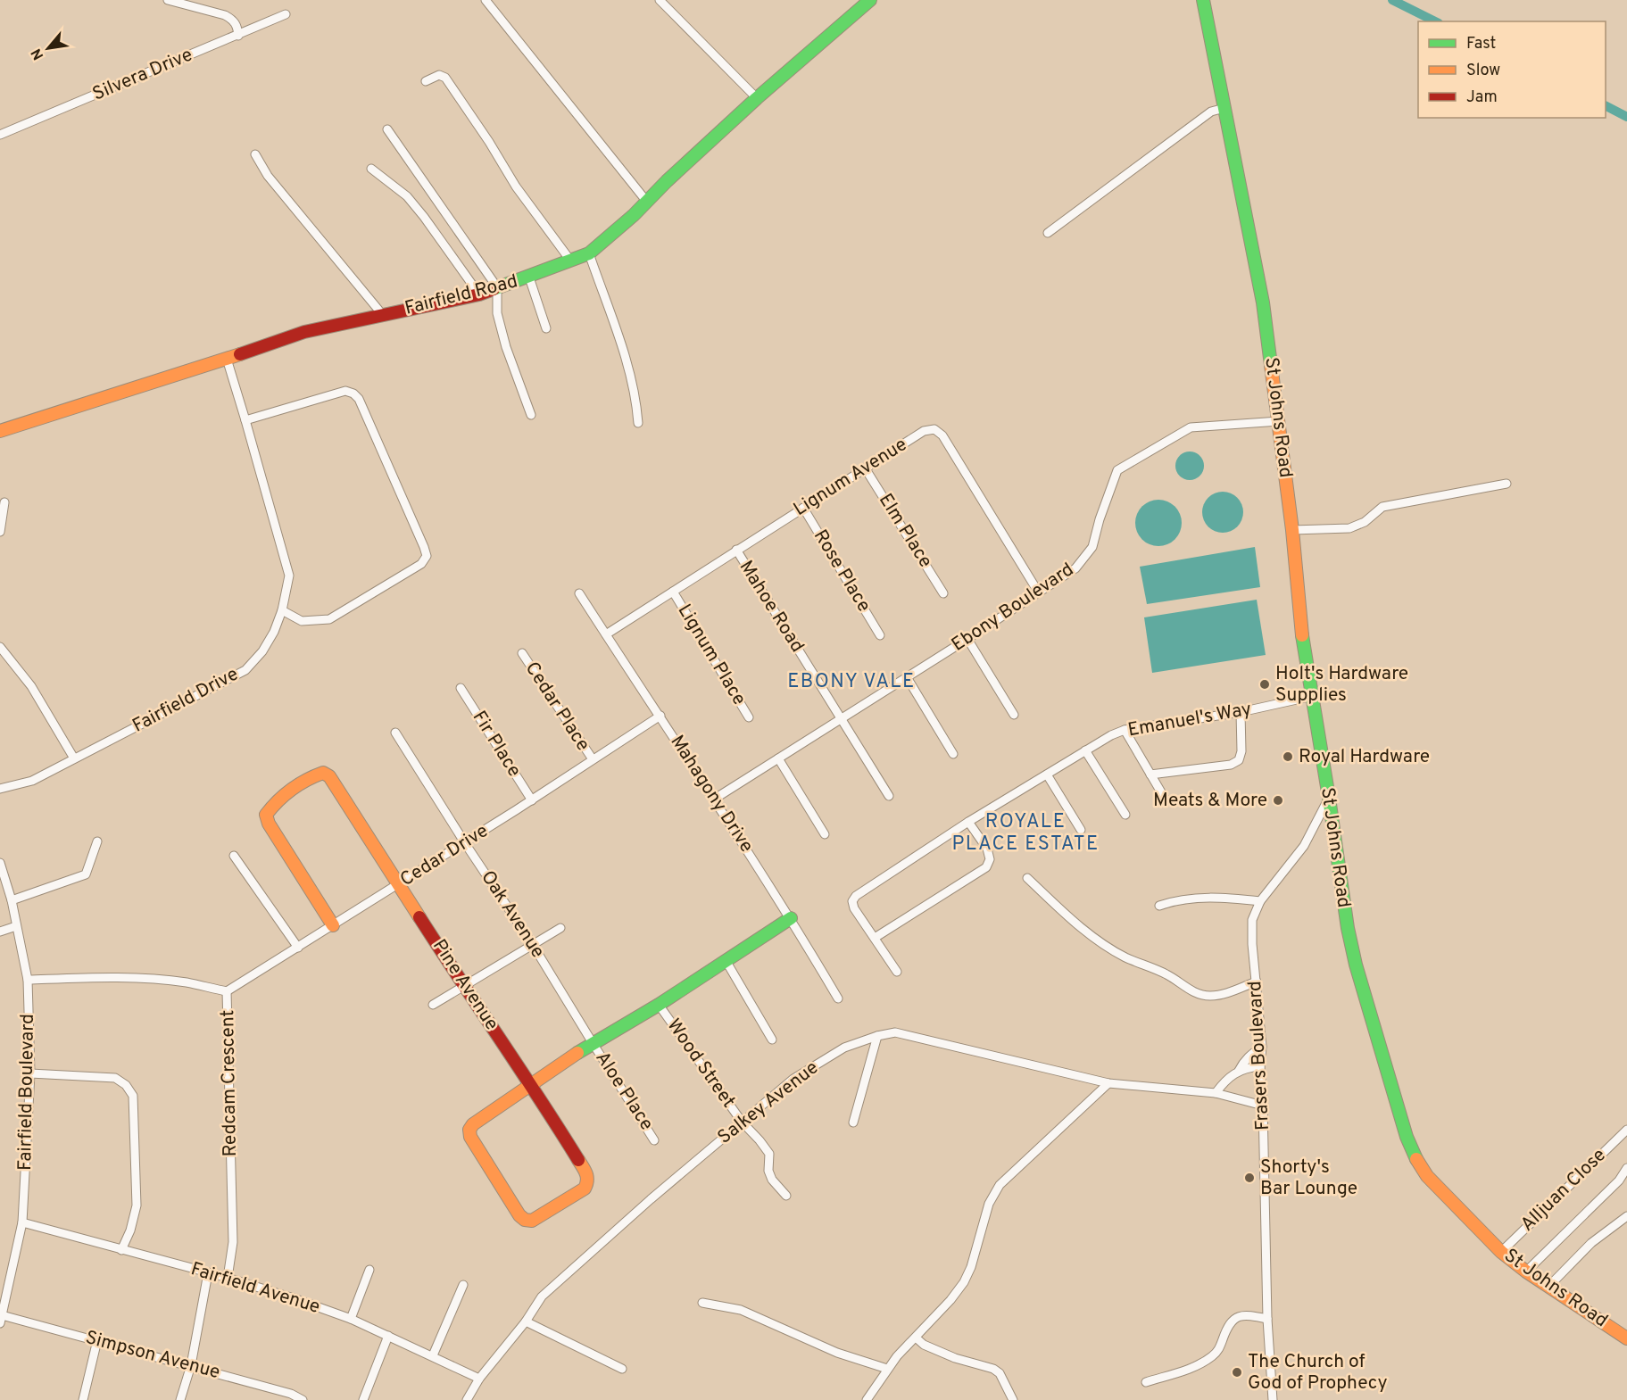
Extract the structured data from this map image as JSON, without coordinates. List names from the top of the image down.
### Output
{
  "streets": {
    "street": [
      "Silvera Drive",
      "Fairfield Road",
      "St Johns Road",
      "Lignum Avenue",
      "Elm Place",
      "Rose Place",
      "Mahoe Road",
      "Ebony Boulevard",
      "Lignum Place",
      "Fairfield Drive",
      "Cedar Place",
      "Emanuel's Way",
      "Fir Place",
      "Mahagony Drive",
      "Cedar Drive",
      "Oak Avenue",
      "Pine Avenue",
      "Frasers Boulevard",
      "Wood Street",
      "Redcam Crescent",
      "Aloe Place",
      "Fairfield Boulevard",
      "Salkey Avenue",
      "Alljuan Close",
      "Fairfield Avenue",
      "Simpson Avenue"
    ]
  },
  "crossings": [
    ["Fairfield Road", "Fairfield Drive"],
    ["St Johns Road", "Ebony Boulevard"],
    ["St Johns Road", "Emanuel's Way"],
    ["St Johns Road", "Frasers Boulevard"],
    ["St Johns Road", "Alljuan Close"],
    ["Lignum Avenue", "Elm Place"],
    ["Lignum Avenue", "Rose Place"],
    ["Lignum Avenue", "Mahoe Road"],
    ["Lignum Avenue", "Ebony Boulevard"],
    ["Lignum Avenue", "Lignum Place"],
    ["Lignum Avenue", "Mahagony Drive"],
    ["Mahoe Road", "Ebony Boulevard"],
    ["Ebony Boulevard", "Mahagony Drive"],
    ["Cedar Place", "Cedar Drive"],
    ["Fir Place", "Cedar Drive"],
    ["Mahagony Drive", "Cedar Drive"],
    ["Cedar Drive", "Oak Avenue"],
    ["Cedar Drive", "Pine Avenue"],
    ["Cedar Drive", "Redcam Crescent"],
    ["Oak Avenue", "Aloe Place"],
    ["Frasers Boulevard", "Salkey Avenue"],
    ["Wood Street", "Salkey Avenue"],
    ["Redcam Crescent", "Fairfield Boulevard"],
    ["Redcam Crescent", "Fairfield Avenue"],
    ["Fairfield Boulevard", "Fairfield Avenue"],
    ["Fairfield Boulevard", "Simpson Avenue"],
    ["Salkey Avenue", "Fairfield Avenue"]
  ],
  "districts": ["EBONY VALE", "ROYALE PLACE ESTATE"],
  "places": [
    "Holt's Hardware Supplies",
    "Royal Hardware",
    "Meats & More",
    "Shorty's Bar Lounge",
    "The Church of God of Prophecy"
  ],
  "legend": ["Fast", "Slow", "Jam"],
  "north": "bottom left"
}
